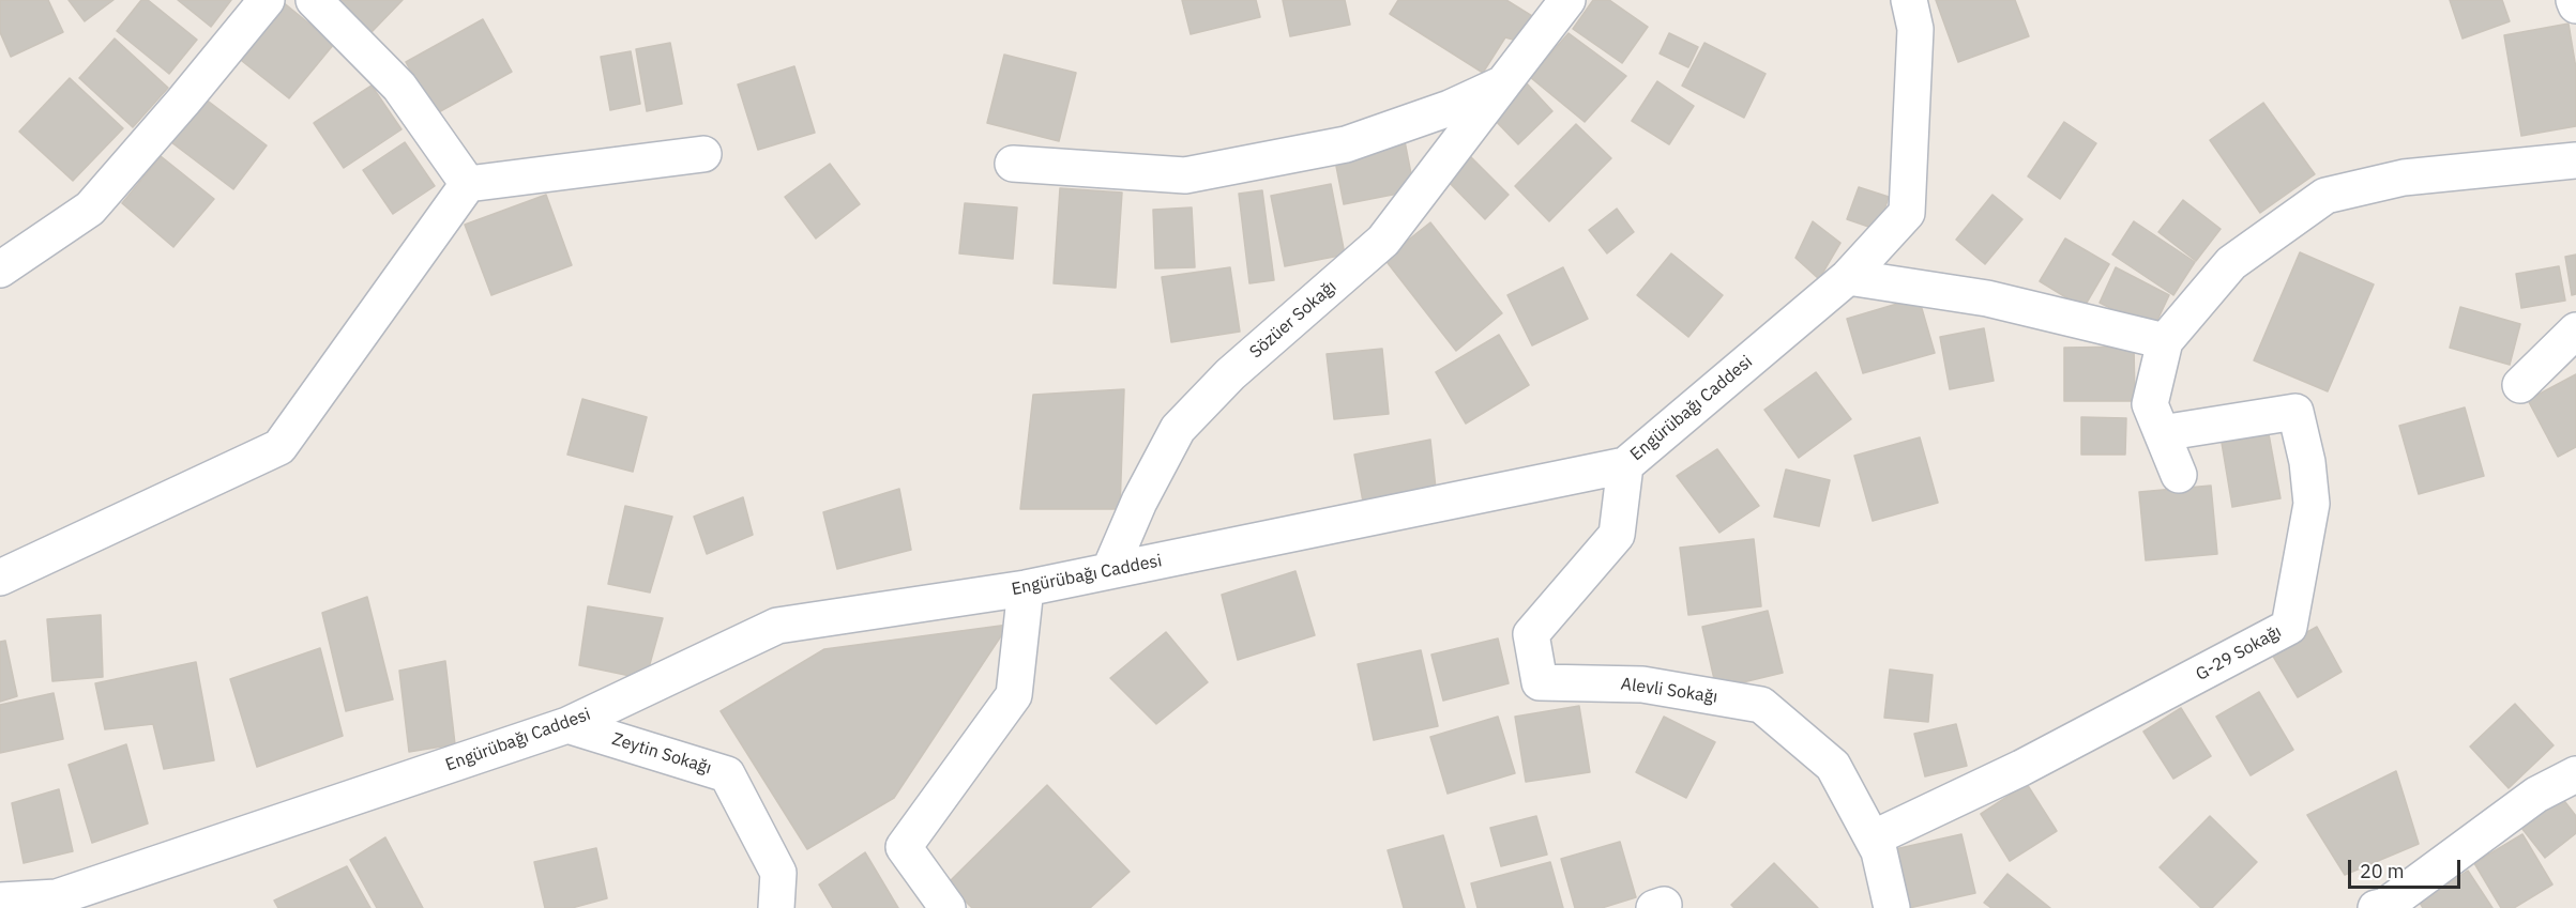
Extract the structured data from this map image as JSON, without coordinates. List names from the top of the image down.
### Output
{
  "streets": {
    "street": [
      "Sözüer Sokağı",
      "Engürübağı Caddesi",
      "G-29 Sokağı",
      "Alevli Sokağı",
      "Zeytin Sokağı"
    ]
  },
  "crossings": [
    ["Sözüer Sokağı", "Engürübağı Caddesi"],
    ["Engürübağı Caddesi", "Alevli Sokağı"],
    ["Engürübağı Caddesi", "Zeytin Sokağı"],
    ["G-29 Sokağı", "Alevli Sokağı"]
  ],
  "scale_bar": "20 m"
}
